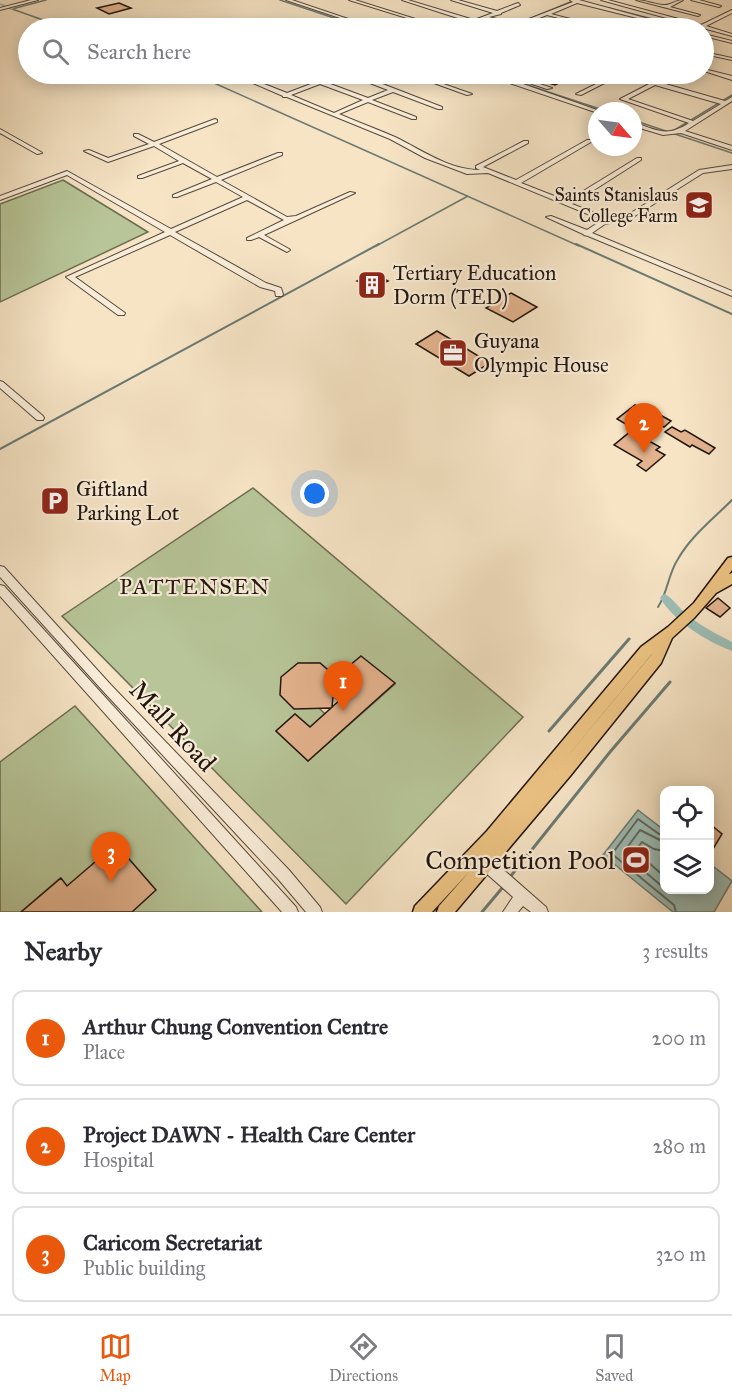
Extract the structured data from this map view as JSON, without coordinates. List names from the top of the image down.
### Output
{
  "streets": {
    "street": ["Mall Road"]
  },
  "districts": ["PATTENSEN"],
  "places": {
    "school or university": ["Saints Stanislaus College Farm"],
    "building": ["Tertiary Education Dorm (TED)"],
    "office": ["Guyana Olympic House"],
    "parking": ["Giftland Parking Lot"],
    "sports": ["Competition Pool"]
  },
  "north": "bottom right",
  "page": {
    "search": "Search here",
    "pins": ["2", "1", "3"],
    "heading": ["Nearby", "3 results"],
    "list": [
      {
        "mark": "1",
        "name": "Arthur Chung Convention Centre",
        "note": "Place",
        "value": "200 m"
      },
      {
        "mark": "2",
        "name": "Project DAWN - Health Care Center",
        "note": "Hospital",
        "value": "280 m"
      },
      {
        "mark": "3",
        "name": "Caricom Secretariat",
        "note": "Public building",
        "value": "320 m"
      }
    ],
    "nav": ["Map", "Directions", "Saved"]
  }
}
